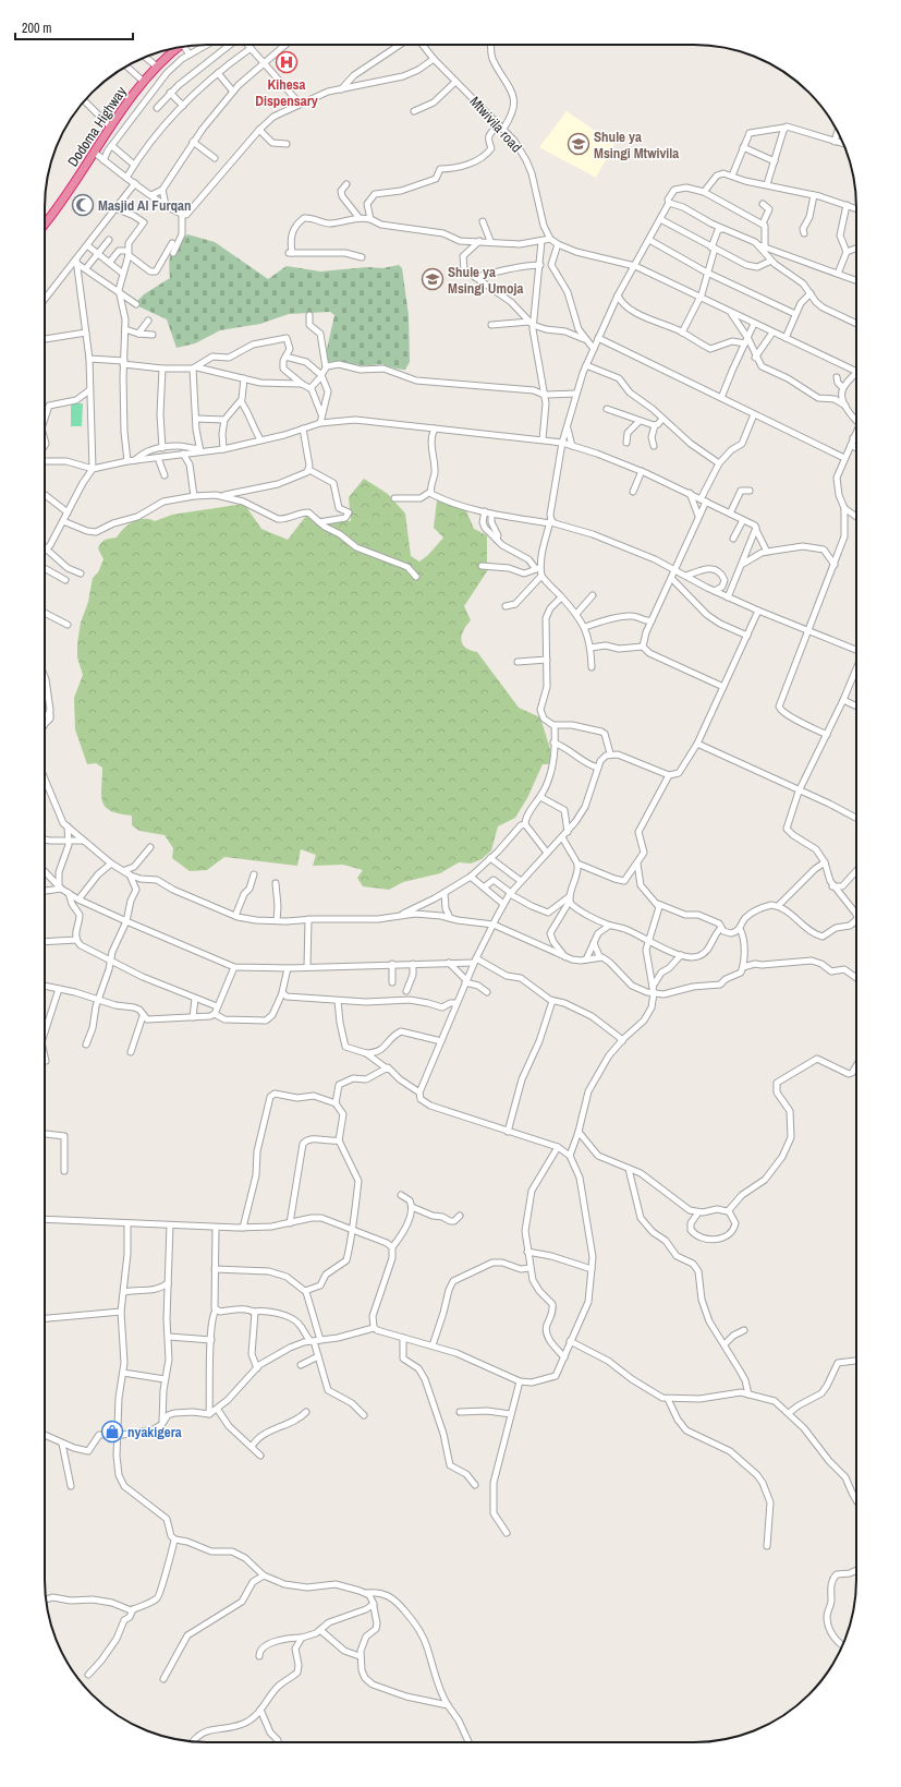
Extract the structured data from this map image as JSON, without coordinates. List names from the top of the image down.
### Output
{
  "streets": {
    "highway": ["Dodoma Highway"],
    "street": ["Mtwivila road"]
  },
  "places": {
    "hospital": ["Kihesa Dispensary"],
    "school or university": ["Shule ya Msingi Mtwivila", "Shule ya Msingi Umoja"],
    "mosque": ["Masjid Al Furqan"],
    "shop": ["nyakigera"]
  },
  "scale_bar": "200 m"
}
